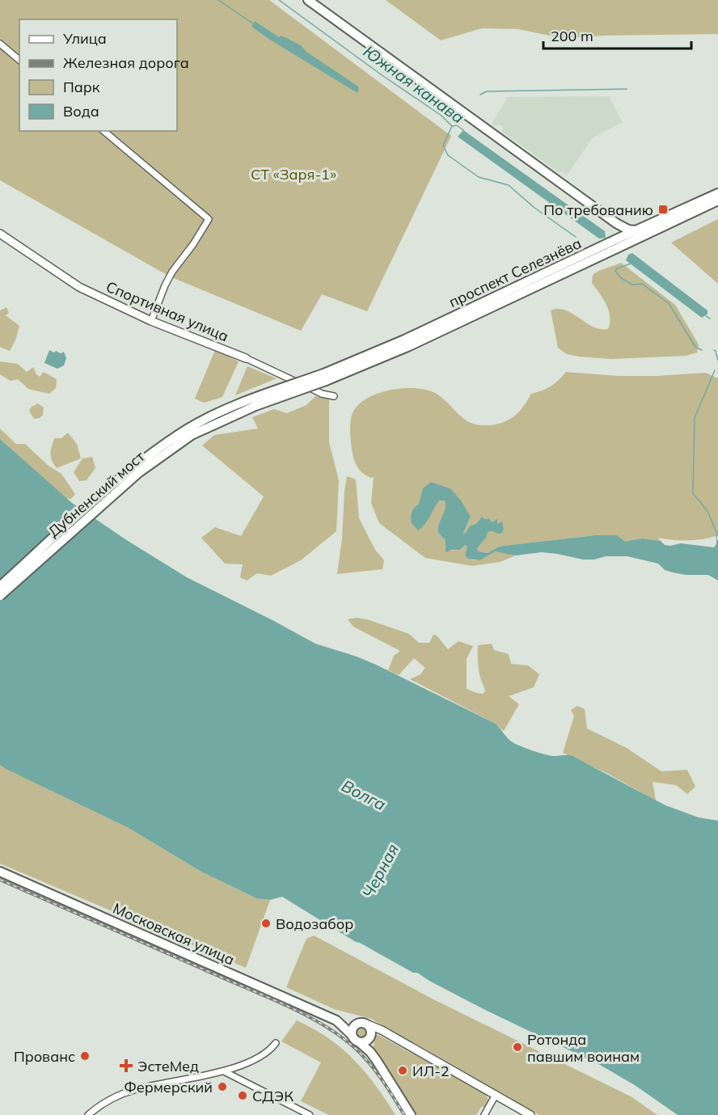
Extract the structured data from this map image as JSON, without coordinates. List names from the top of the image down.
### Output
{
  "streets": {
    "main road": ["проспект Селезнёва", "Дубненский мост", "Московская улица"],
    "street": ["Спортивная улица"]
  },
  "crossings": [
    ["проспект Селезнёва", "Дубненский мост"]
  ],
  "water": ["Южная канава", "Волга", "Черная"],
  "parks": ["СТ «Заря-1»"],
  "places": {
    "transit": ["По требованию"],
    "other": [
      "Водозабор",
      "Ротонда павшим воинам",
      "Прованс",
      "ИЛ-2",
      "Фермерский",
      "СДЭК"
    ],
    "health": ["ЭстеМед"]
  },
  "legend": [
    "Улица",
    "Железная дорога",
    "Парк",
    "Вода"
  ],
  "scale_bar": "200 m"
}
